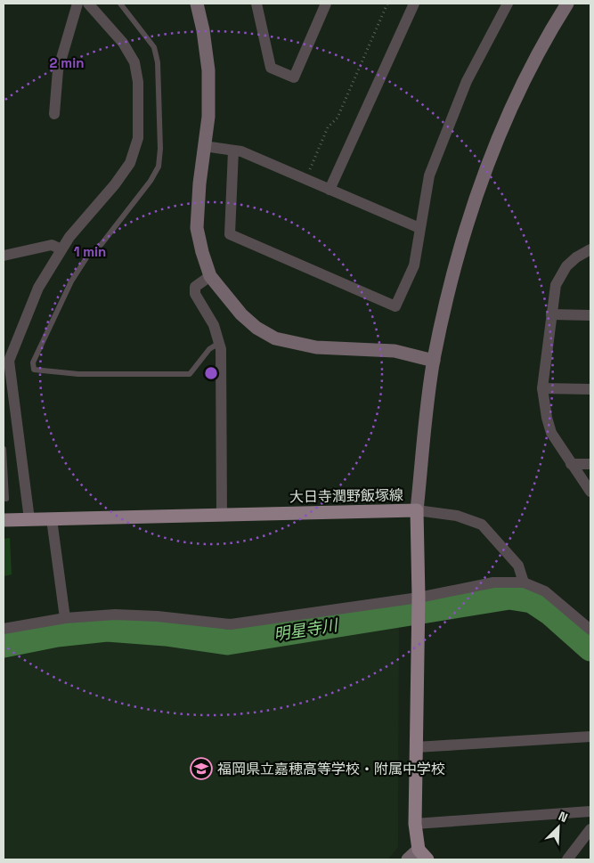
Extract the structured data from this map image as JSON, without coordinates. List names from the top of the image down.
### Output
{
  "streets": {
    "main road": ["大日寺潤野飯塚線"]
  },
  "water": ["明星寺川"],
  "places": {
    "school or university": ["福岡県立嘉穂高等学校・附属中学校"]
  },
  "north": "top right",
  "rings": ["2 min", "1 min"]
}
